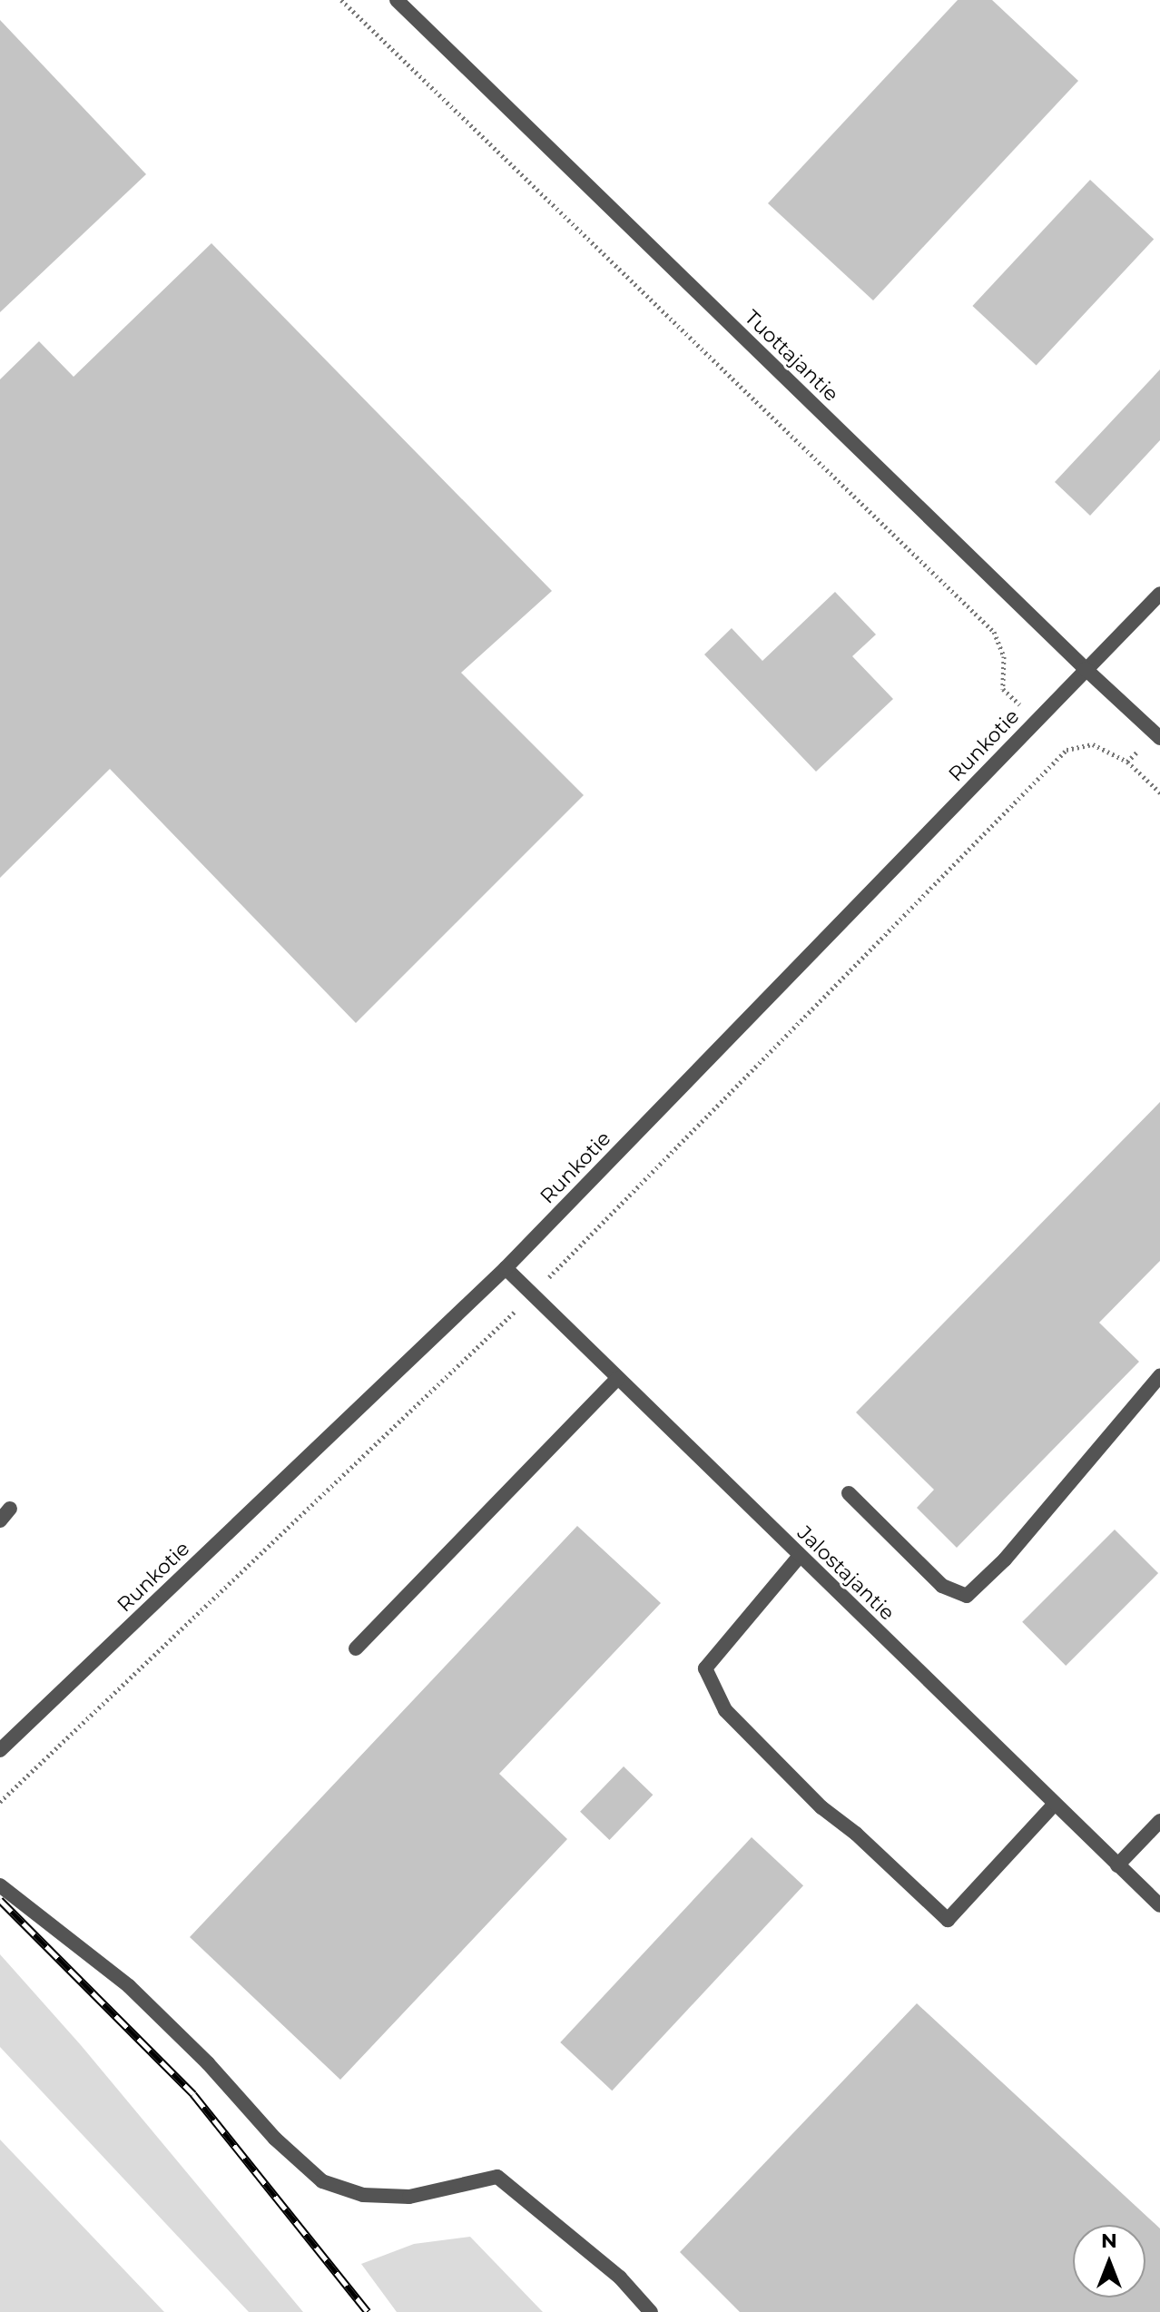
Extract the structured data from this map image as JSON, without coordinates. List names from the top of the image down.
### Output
{
  "streets": {
    "street": ["Tuottajantie", "Runkotie", "Jalostajantie"]
  },
  "crossings": [
    ["Tuottajantie", "Runkotie"],
    ["Runkotie", "Jalostajantie"]
  ],
  "north": "top"
}
